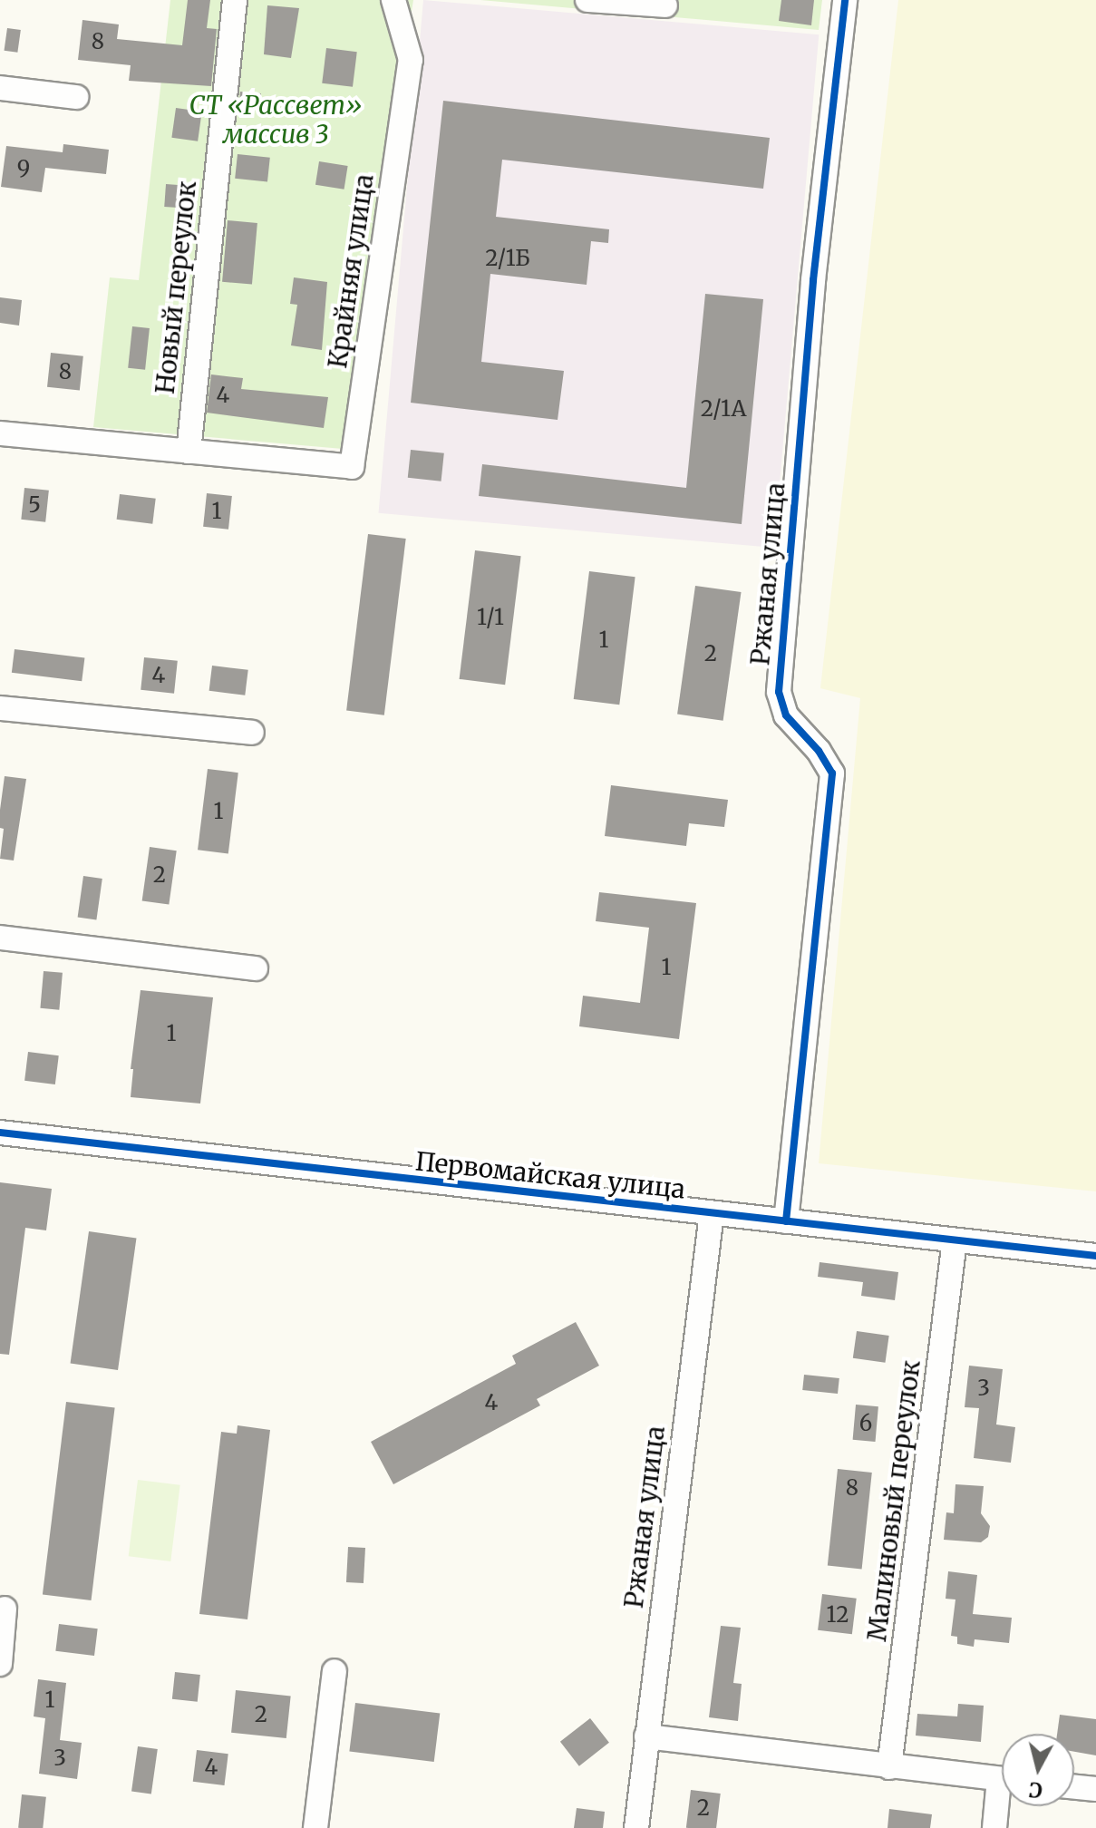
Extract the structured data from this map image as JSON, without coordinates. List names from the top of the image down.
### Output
{
  "streets": {
    "street": [
      "Крайняя улица",
      "Новый переулок",
      "Ржаная улица",
      "Первомайская улица",
      "Малиновый переулок"
    ]
  },
  "crossings": [
    ["Крайняя улица", "Новый переулок"],
    ["Ржаная улица", "Первомайская улица"],
    ["Первомайская улица", "Малиновый переулок"]
  ],
  "parks": ["СТ «Рассвет» массив 3"],
  "house_numbers": [
    "8",
    "9",
    "2/1Б",
    "8",
    "4",
    "2/1А",
    "5",
    "1",
    "1/1",
    "1",
    "2",
    "4",
    "1",
    "2",
    "1",
    "1",
    "3",
    "4",
    "6",
    "8",
    "12",
    "1",
    "2",
    "3",
    "4",
    "2"
  ],
  "north": "bottom"
}
